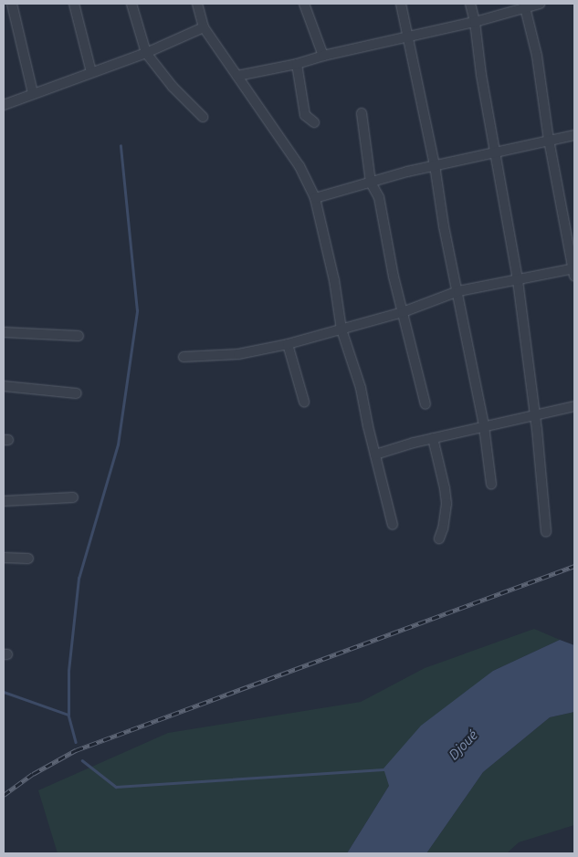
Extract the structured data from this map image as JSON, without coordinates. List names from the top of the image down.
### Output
{
  "water": ["Djoué"]
}
